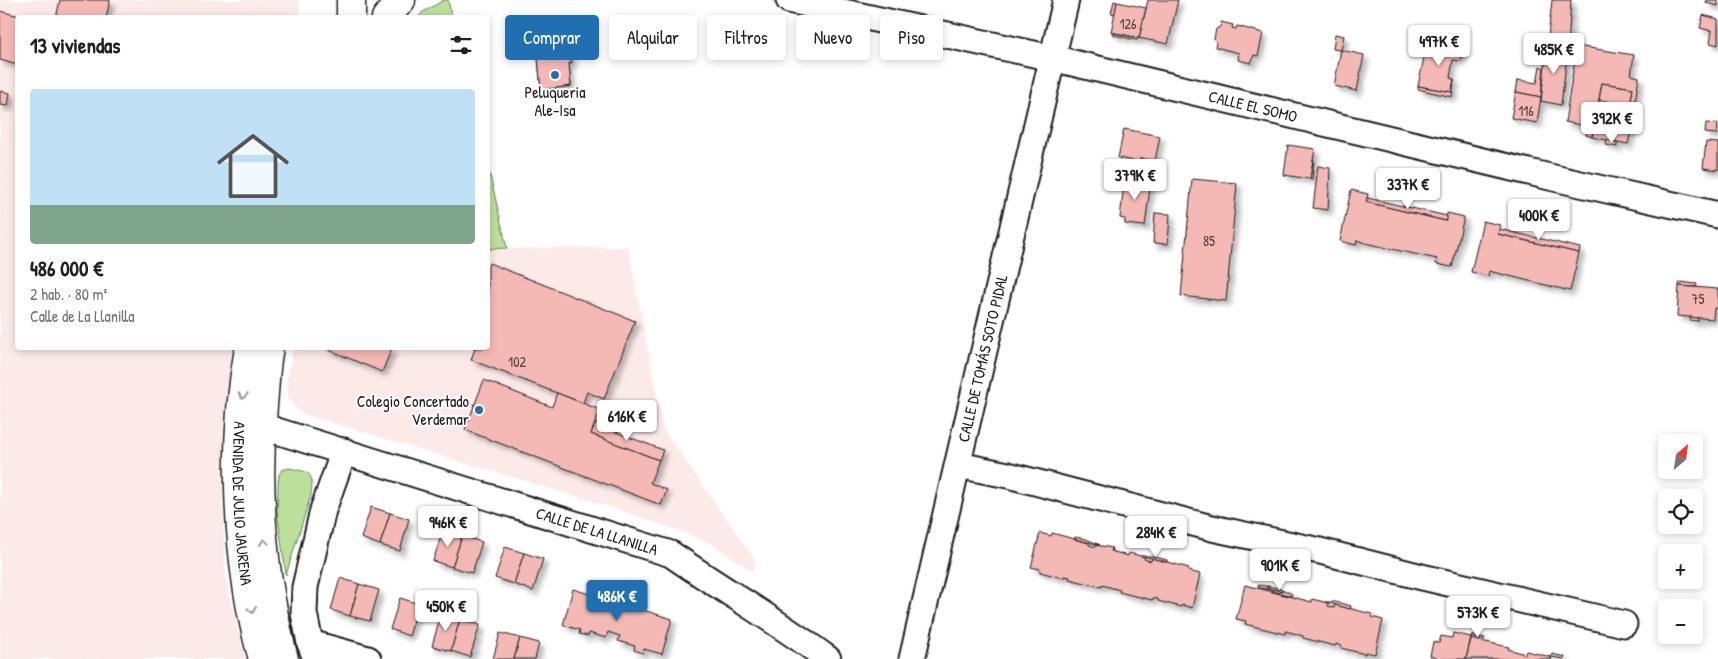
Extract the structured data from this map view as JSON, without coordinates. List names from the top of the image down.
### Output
{
  "streets": {
    "main road": ["AVENIDA DE JULIO JAURENA"],
    "street": ["CALLE EL SOMO", "CALLE DE TOMÁS SOTO PIDAL", "CALLE DE LA LLANILLA"]
  },
  "crossings": [
    ["CALLE EL SOMO", "CALLE DE TOMÁS SOTO PIDAL"],
    ["AVENIDA DE JULIO JAURENA", "CALLE DE LA LLANILLA"]
  ],
  "places": ["Peluqueria Ale-Isa", "Colegio Concertado Verdemar"],
  "house_numbers": [
    "126",
    "116",
    "85",
    "75",
    "102"
  ],
  "north": "top right",
  "page": {
    "chip": [
      "Comprar",
      "Alquilar",
      "Filtros",
      "Nuevo",
      "Piso"
    ],
    "heading": "13 viviendas",
    "price": [
      "497K €",
      "485K €",
      "392K €",
      "379K €",
      "337K €",
      "400K €",
      "616K €",
      "946K €",
      "284K €",
      "901K €",
      "486K €",
      "450K €",
      "573K €"
    ],
    "list": [
      {
        "name": "486 000 €",
        "note": "2 hab. · 80 m² · Calle de La Llanilla"
      }
    ],
    "map_buttons": ["+", "−"]
  }
}
